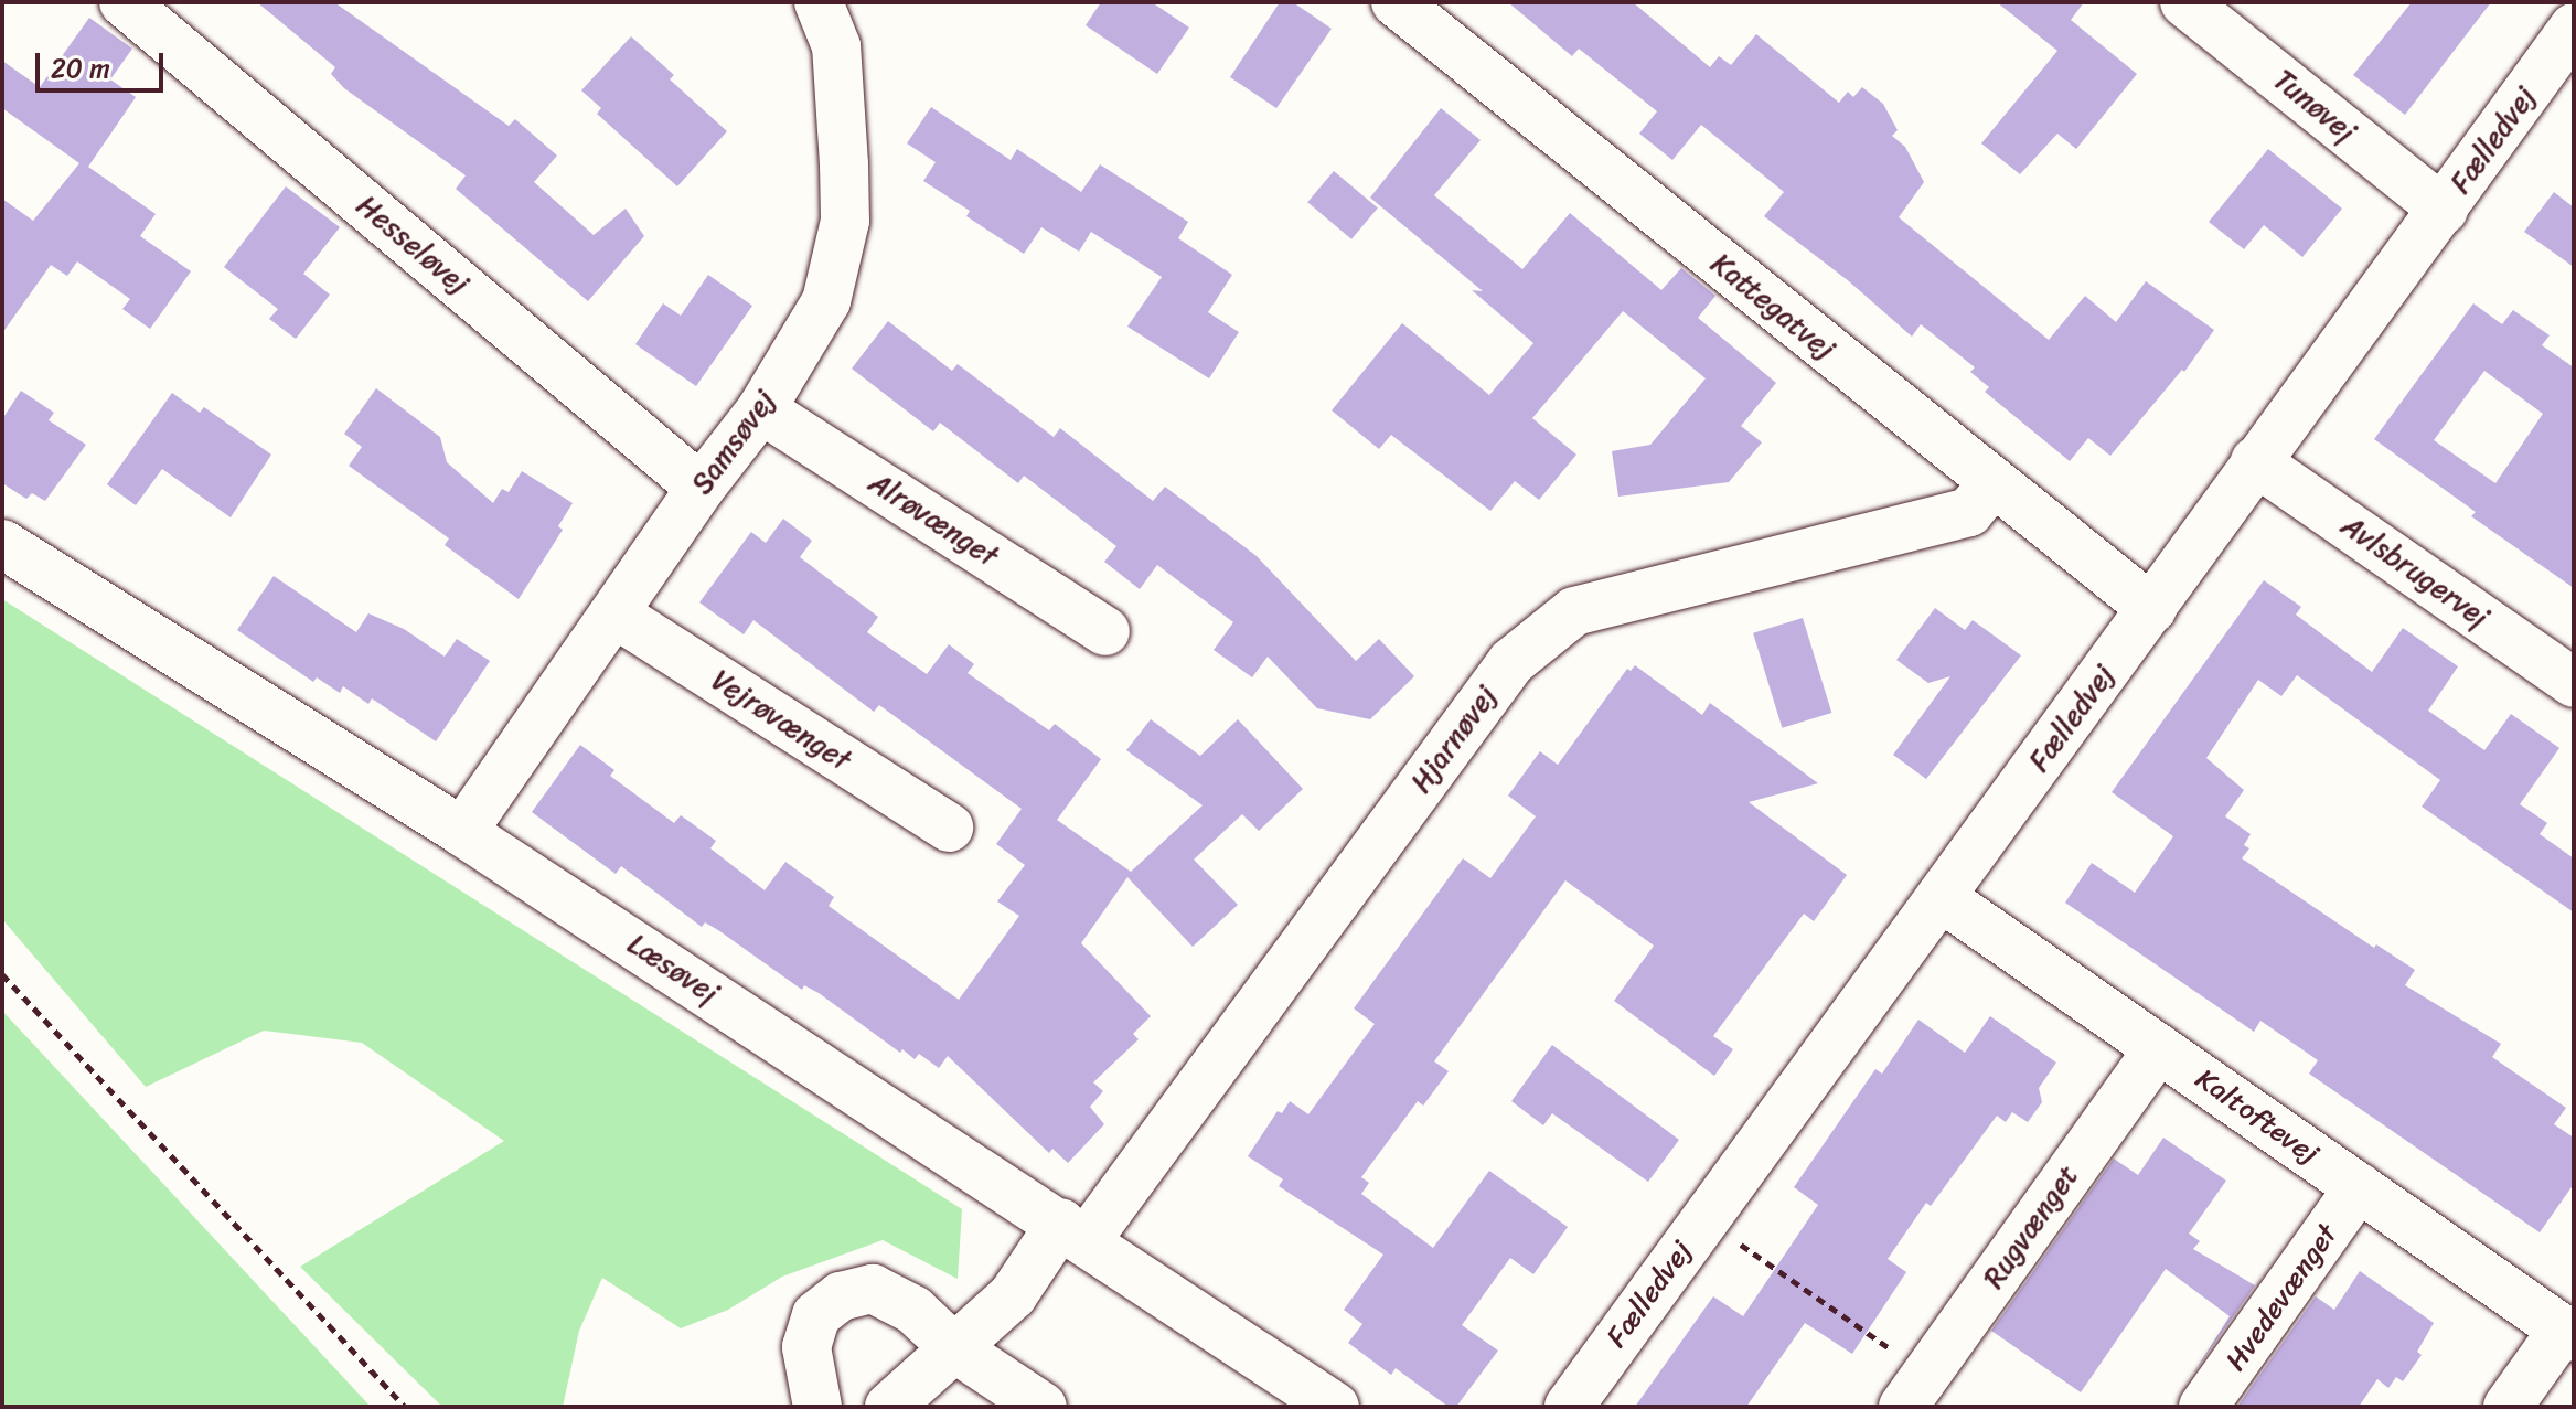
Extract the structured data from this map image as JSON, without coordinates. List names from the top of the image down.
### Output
{
  "streets": {
    "street": [
      "Tunøvej",
      "Fælledvej",
      "Hesseløvej",
      "Kattegatvej",
      "Samsøvej",
      "Alrøvænget",
      "Avlsbrugervej",
      "Vejrøvænget",
      "Hjarnøvej",
      "Læsøvej",
      "Kaltoftevej",
      "Rugvænget",
      "Hvedevænget"
    ]
  },
  "crossings": [
    ["Tunøvej", "Fælledvej"],
    ["Fælledvej", "Kattegatvej"],
    ["Fælledvej", "Avlsbrugervej"],
    ["Fælledvej", "Kaltoftevej"],
    ["Hesseløvej", "Samsøvej"],
    ["Kattegatvej", "Hjarnøvej"],
    ["Samsøvej", "Alrøvænget"],
    ["Samsøvej", "Vejrøvænget"],
    ["Samsøvej", "Læsøvej"],
    ["Hjarnøvej", "Læsøvej"],
    ["Kaltoftevej", "Rugvænget"],
    ["Kaltoftevej", "Hvedevænget"]
  ],
  "scale_bar": "20 m"
}
